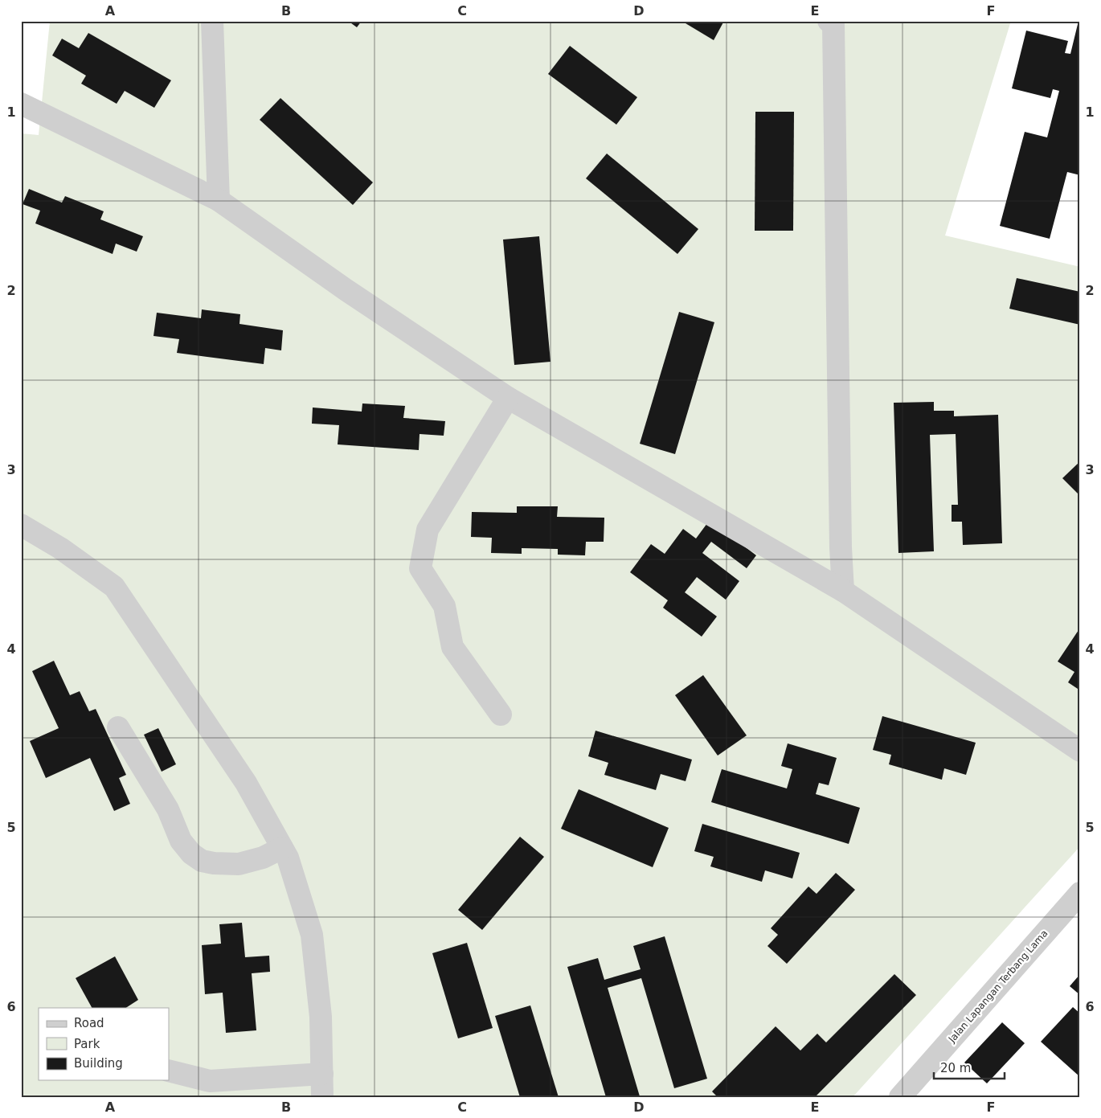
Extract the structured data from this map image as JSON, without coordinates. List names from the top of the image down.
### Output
{
  "streets": {
    "street": ["Jalan Lapangan Terbang Lama"]
  },
  "legend": ["Road", "Park", "Building"],
  "scale_bar": "20 m",
  "grid": {
    "columns": [
      "A",
      "B",
      "C",
      "D",
      "E",
      "F"
    ],
    "rows": [
      "1",
      "2",
      "3",
      "4",
      "5",
      "6"
    ]
  }
}
